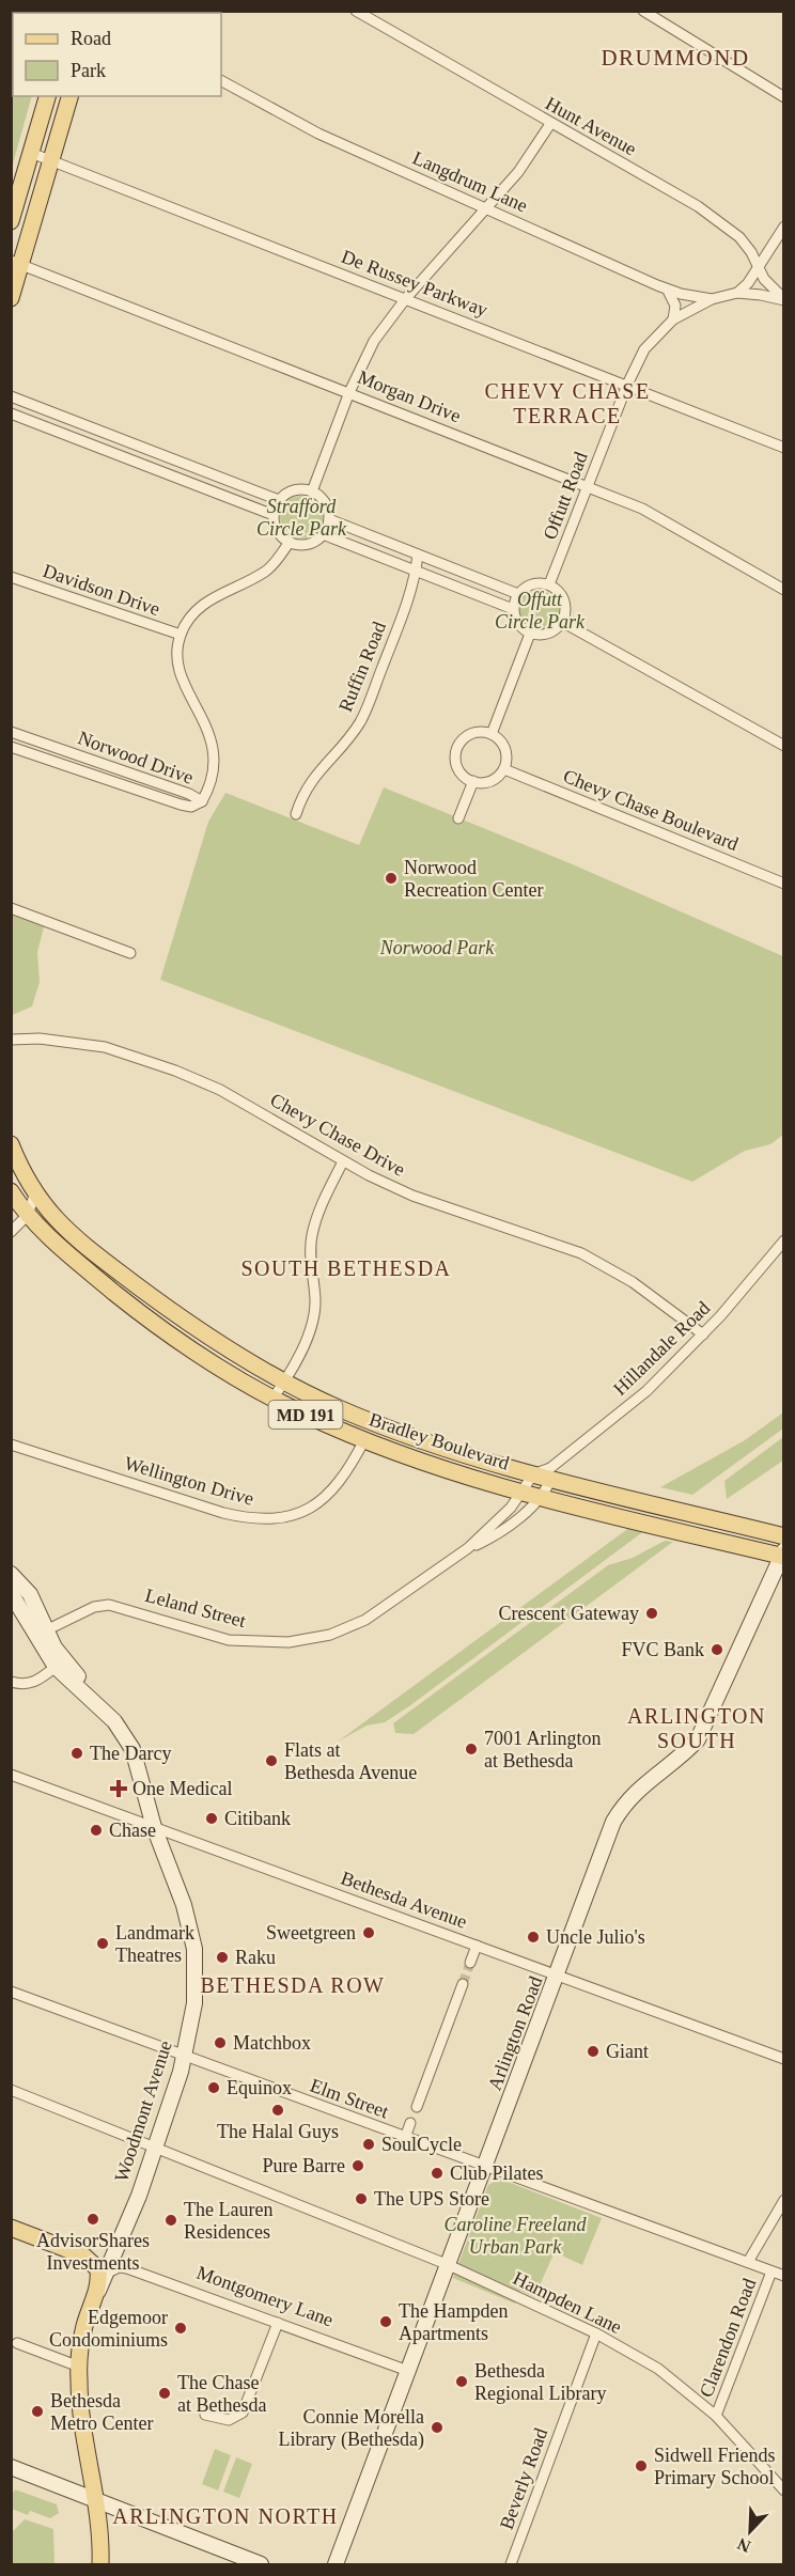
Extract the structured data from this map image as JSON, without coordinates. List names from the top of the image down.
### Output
{
  "streets": {
    "main road": ["MD 191", "Bradley Boulevard", "Woodmont Avenue"],
    "street": [
      "Hunt Avenue",
      "Langdrum Lane",
      "De Russey Parkway",
      "Morgan Drive",
      "Offutt Road",
      "Davidson Drive",
      "Ruffin Road",
      "Norwood Drive",
      "Chevy Chase Boulevard",
      "Chevy Chase Drive",
      "Hillandale Road",
      "Wellington Drive",
      "Leland Street",
      "Bethesda Avenue",
      "Arlington Road",
      "Elm Street",
      "Montgomery Lane",
      "Hampden Lane",
      "Clarendon Road",
      "Beverly Road"
    ]
  },
  "crossings": [
    ["Langdrum Lane", "Offutt Road"],
    ["De Russey Parkway", "Offutt Road"],
    ["Morgan Drive", "Offutt Road"],
    ["Chevy Chase Drive", "Hillandale Road"],
    ["Hillandale Road", "Bradley Boulevard"],
    ["Hillandale Road", "Leland Street"],
    ["Bradley Boulevard", "Wellington Drive"],
    ["Bradley Boulevard", "Leland Street"],
    ["Bradley Boulevard", "Arlington Road"],
    ["Leland Street", "Woodmont Avenue"],
    ["Bethesda Avenue", "Arlington Road"],
    ["Bethesda Avenue", "Woodmont Avenue"],
    ["Arlington Road", "Elm Street"],
    ["Arlington Road", "Montgomery Lane"],
    ["Arlington Road", "Hampden Lane"],
    ["Elm Street", "Woodmont Avenue"],
    ["Elm Street", "Clarendon Road"],
    ["Woodmont Avenue", "Montgomery Lane"],
    ["Woodmont Avenue", "Hampden Lane"],
    ["Hampden Lane", "Clarendon Road"],
    ["Hampden Lane", "Beverly Road"]
  ],
  "districts": [
    "DRUMMOND",
    "CHEVY CHASE TERRACE",
    "SOUTH BETHESDA",
    "ARLINGTON SOUTH",
    "BETHESDA ROW",
    "ARLINGTON NORTH"
  ],
  "parks": [
    "Strafford Circle Park",
    "Offutt Circle Park",
    "Norwood Park",
    "Caroline Freeland Urban Park"
  ],
  "places": {
    "other": [
      "Norwood Recreation Center",
      "Crescent Gateway",
      "FVC Bank",
      "7001 Arlington at Bethesda",
      "The Darcy",
      "Flats at Bethesda Avenue",
      "Citibank",
      "Chase",
      "Sweetgreen",
      "Uncle Julio's",
      "Landmark Theatres",
      "Raku",
      "Matchbox",
      "Giant",
      "Equinox",
      "The Halal Guys",
      "SoulCycle",
      "Pure Barre",
      "Club Pilates",
      "The UPS Store",
      "AdvisorShares Investments",
      "The Lauren Residences",
      "The Hampden Apartments",
      "Edgemoor Condominiums",
      "Bethesda Regional Library",
      "The Chase at Bethesda",
      "Bethesda Metro Center",
      "Connie Morella Library (Bethesda)",
      "Sidwell Friends Primary School"
    ],
    "health": ["One Medical"]
  },
  "legend": ["Road", "Park"],
  "north": "bottom left"
}
